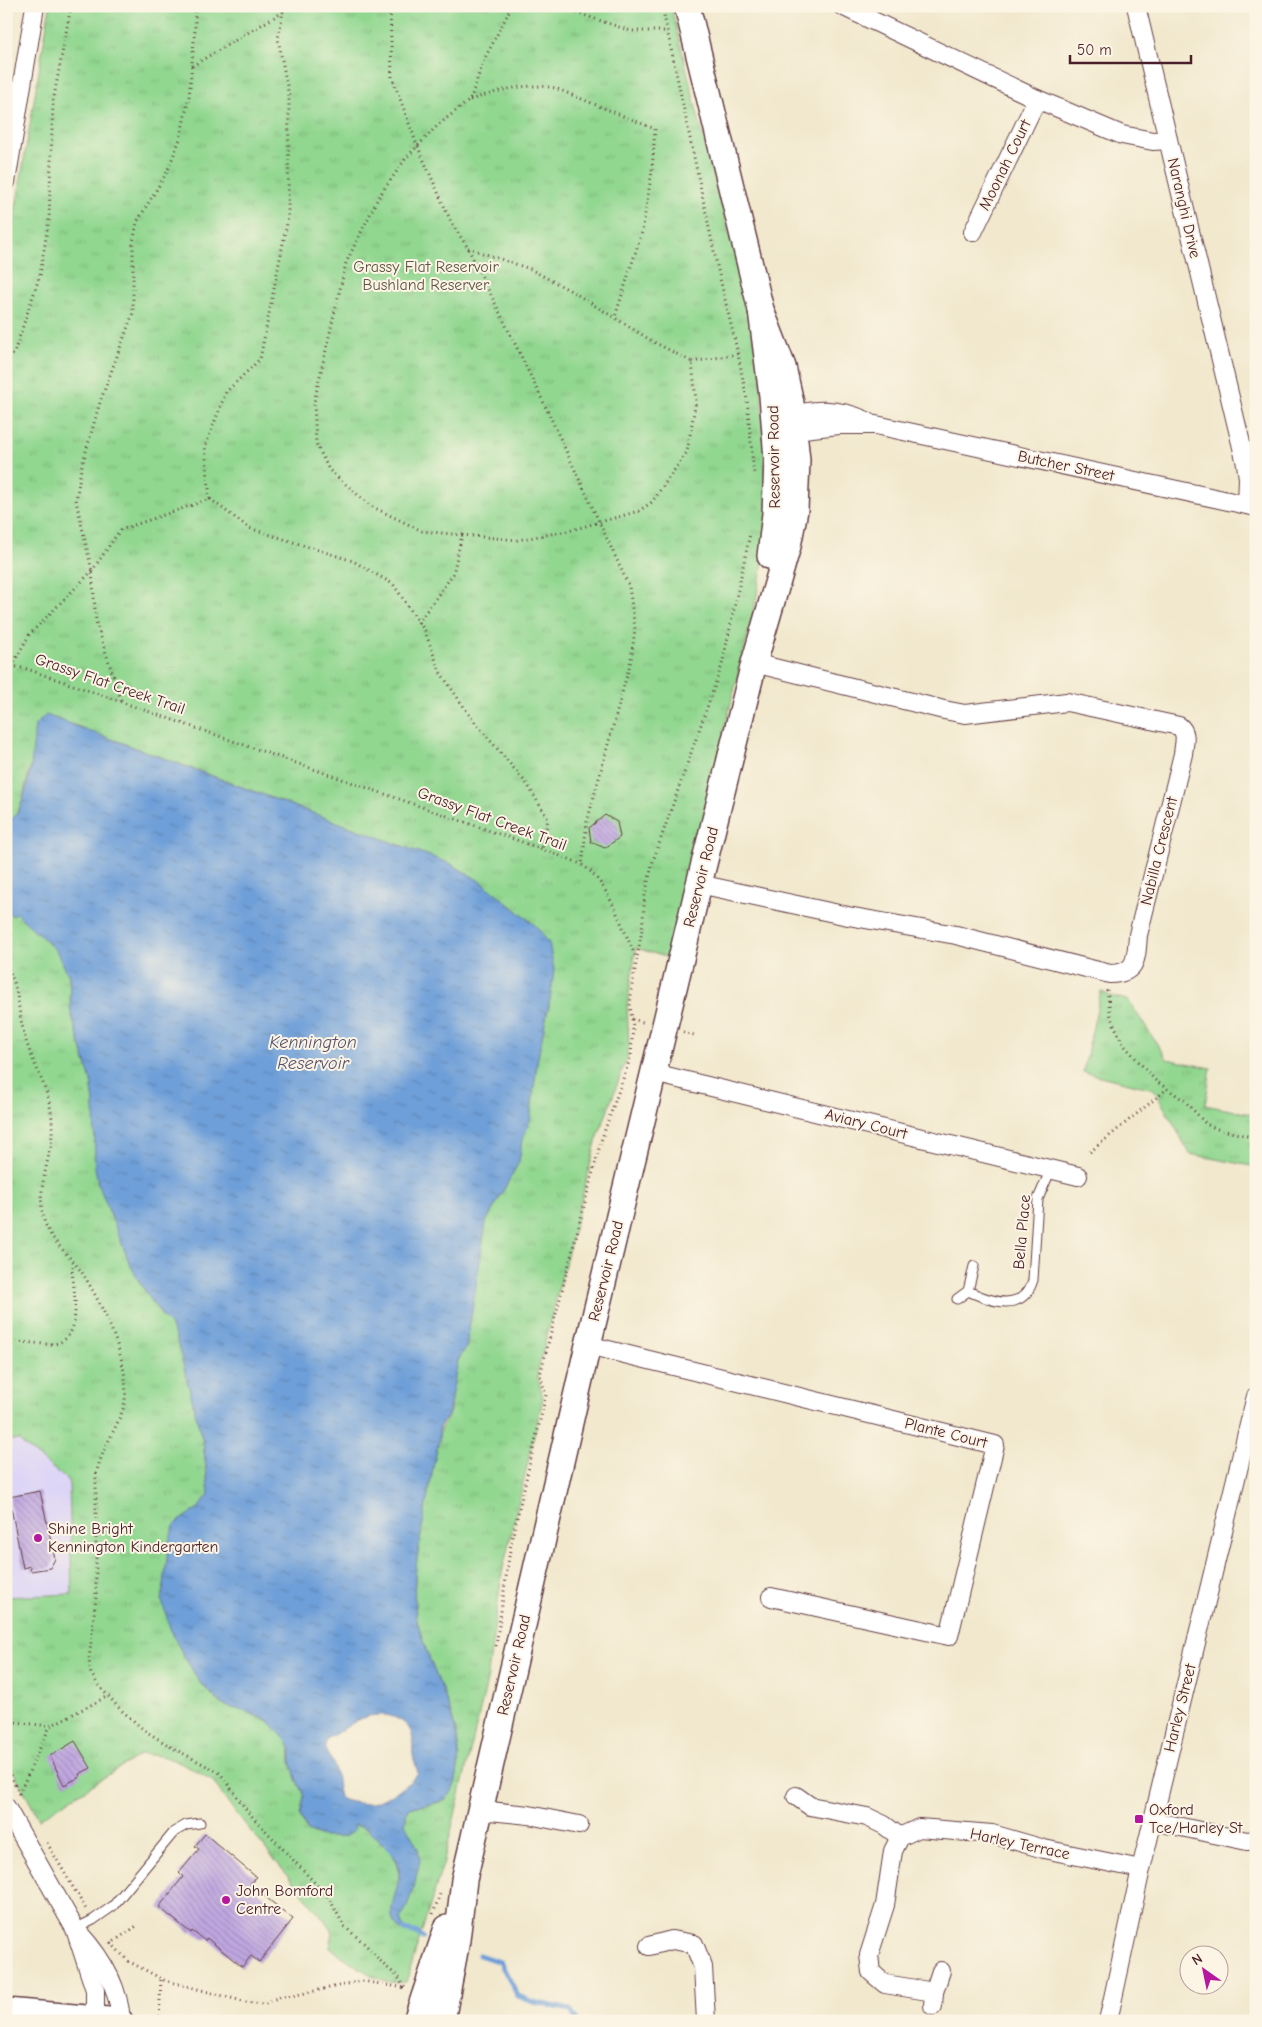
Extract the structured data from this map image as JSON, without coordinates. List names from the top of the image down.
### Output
{
  "streets": {
    "main road": ["Reservoir Road"],
    "street": [
      "Moonah Court",
      "Naranghi Drive",
      "Butcher Street",
      "Nabilla Crescent",
      "Aviary Court",
      "Plante Court",
      "Harley Street",
      "Harley Terrace"
    ],
    "lane": ["Bella Place"],
    "path": ["Grassy Flat Creek Trail"]
  },
  "crossings": [
    ["Moonah Court", "Naranghi Drive"],
    ["Naranghi Drive", "Butcher Street"],
    ["Reservoir Road", "Butcher Street"],
    ["Reservoir Road", "Nabilla Crescent"],
    ["Reservoir Road", "Aviary Court"],
    ["Reservoir Road", "Plante Court"],
    ["Aviary Court", "Bella Place"],
    ["Harley Street", "Harley Terrace"]
  ],
  "water": ["Kennington Reservoir"],
  "parks": ["Grassy Flat Reservoir Bushland Reserver"],
  "places": {
    "other": ["Shine Bright Kennington Kindergarten", "John Bomford Centre"],
    "transit": ["Oxford Tce/Harley St"]
  },
  "scale_bar": "50 m",
  "north": "top left"
}
